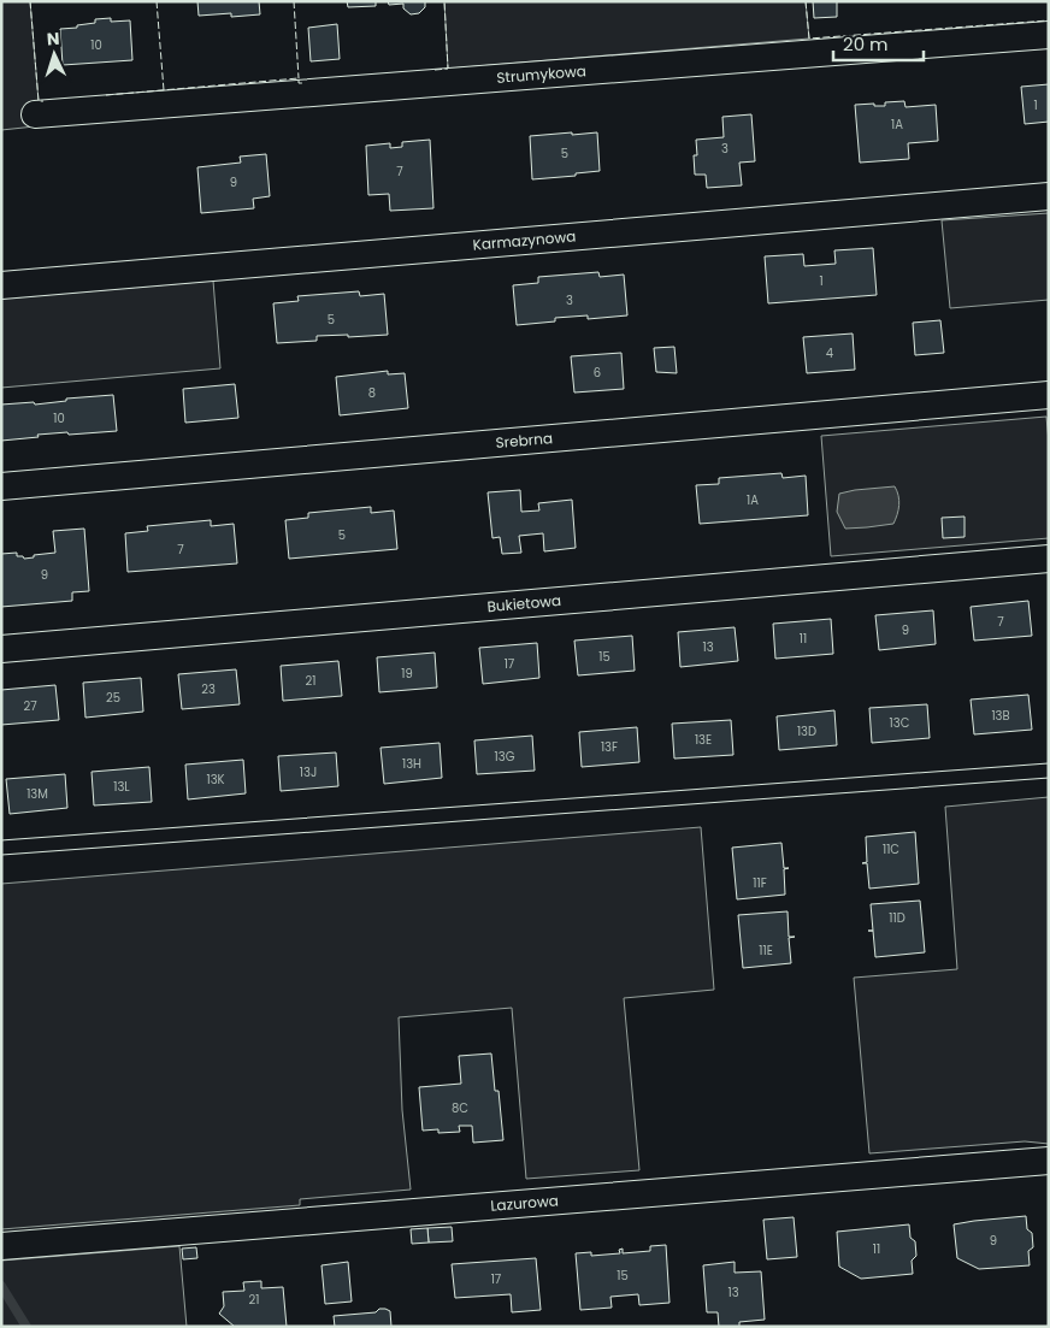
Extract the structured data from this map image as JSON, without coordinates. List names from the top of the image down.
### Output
{
  "streets": {
    "street": [
      "Strumykowa",
      "Karmazynowa",
      "Srebrna",
      "Bukietowa",
      "Lazurowa"
    ]
  },
  "house_numbers": [
    "10",
    "1",
    "1A",
    "3",
    "5",
    "7",
    "9",
    "1",
    "3",
    "5",
    "4",
    "6",
    "8",
    "10",
    "1A",
    "5",
    "7",
    "9",
    "7",
    "9",
    "11",
    "13",
    "15",
    "17",
    "19",
    "21",
    "23",
    "25",
    "27",
    "13B",
    "13C",
    "13D",
    "13E",
    "13F",
    "13G",
    "13H",
    "13J",
    "13K",
    "13L",
    "13M",
    "11C",
    "11F",
    "11D",
    "11E",
    "8C",
    "9",
    "11",
    "15",
    "17",
    "13",
    "21"
  ],
  "scale_bar": "20 m",
  "north": "top"
}
